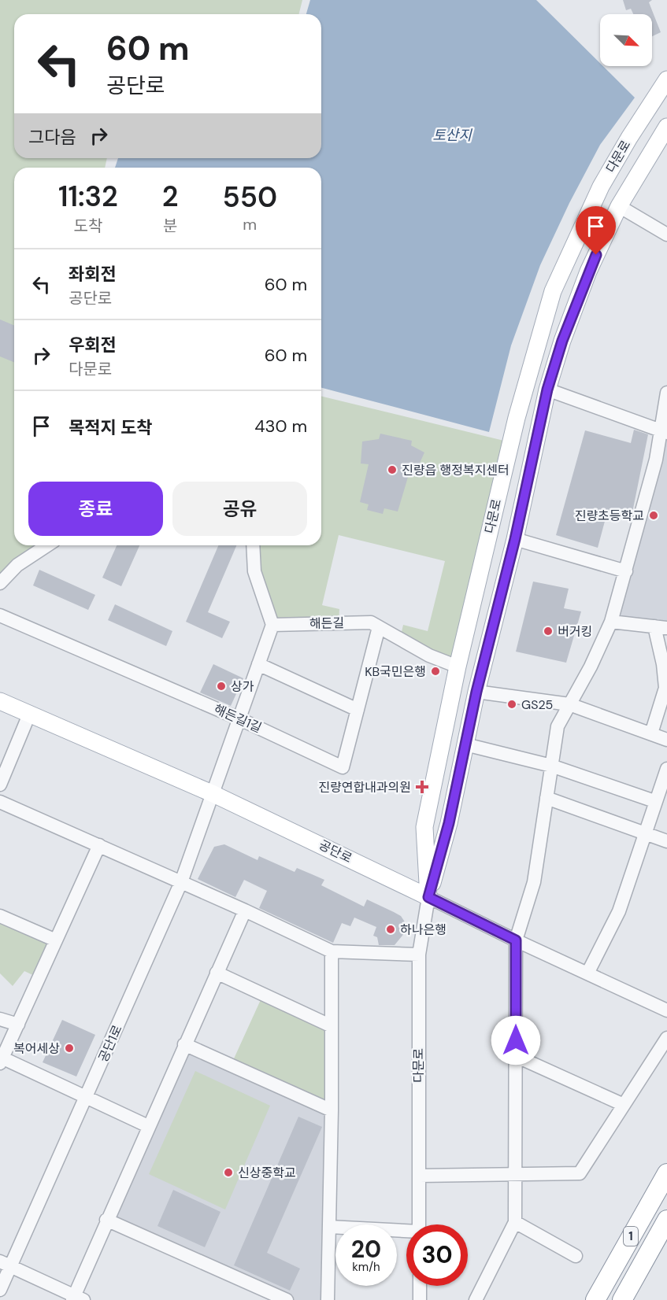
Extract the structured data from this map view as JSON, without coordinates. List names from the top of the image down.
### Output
{
  "streets": {
    "highway": ["1"],
    "main road": ["다문로", "공단로"],
    "street": ["해든길", "해든길1길", "공단1로"]
  },
  "crossings": [
    ["다문로", "해든길"],
    ["다문로", "공단로"],
    ["해든길", "해든길1길"],
    ["해든길", "공단1로"],
    ["해든길1길", "공단1로"],
    ["공단로", "공단1로"]
  ],
  "water": ["토산지"],
  "places": {
    "other": [
      "진량읍 행정복지센터",
      "진량초등학교",
      "버거킹",
      "KB국민은행",
      "상가",
      "GS25",
      "하나은행",
      "복어세상",
      "신상중학교"
    ],
    "health": ["진량연합내과의원"]
  },
  "north": "bottom right",
  "page": {
    "turn": ["60 m", "공단로"],
    "then": "그다음",
    "eta": [
      "11:32",
      "도착",
      "2",
      "분",
      "550",
      "m"
    ],
    "list": [
      {
        "name": "좌회전",
        "note": "공단로",
        "value": "60 m"
      },
      {
        "name": "우회전",
        "note": "다문로",
        "value": "60 m"
      },
      {
        "name": "목적지 도착",
        "value": "430 m"
      }
    ],
    "buttons": ["종료", "공유"],
    "speed": "20 km/h",
    "limit": "30"
  }
}
